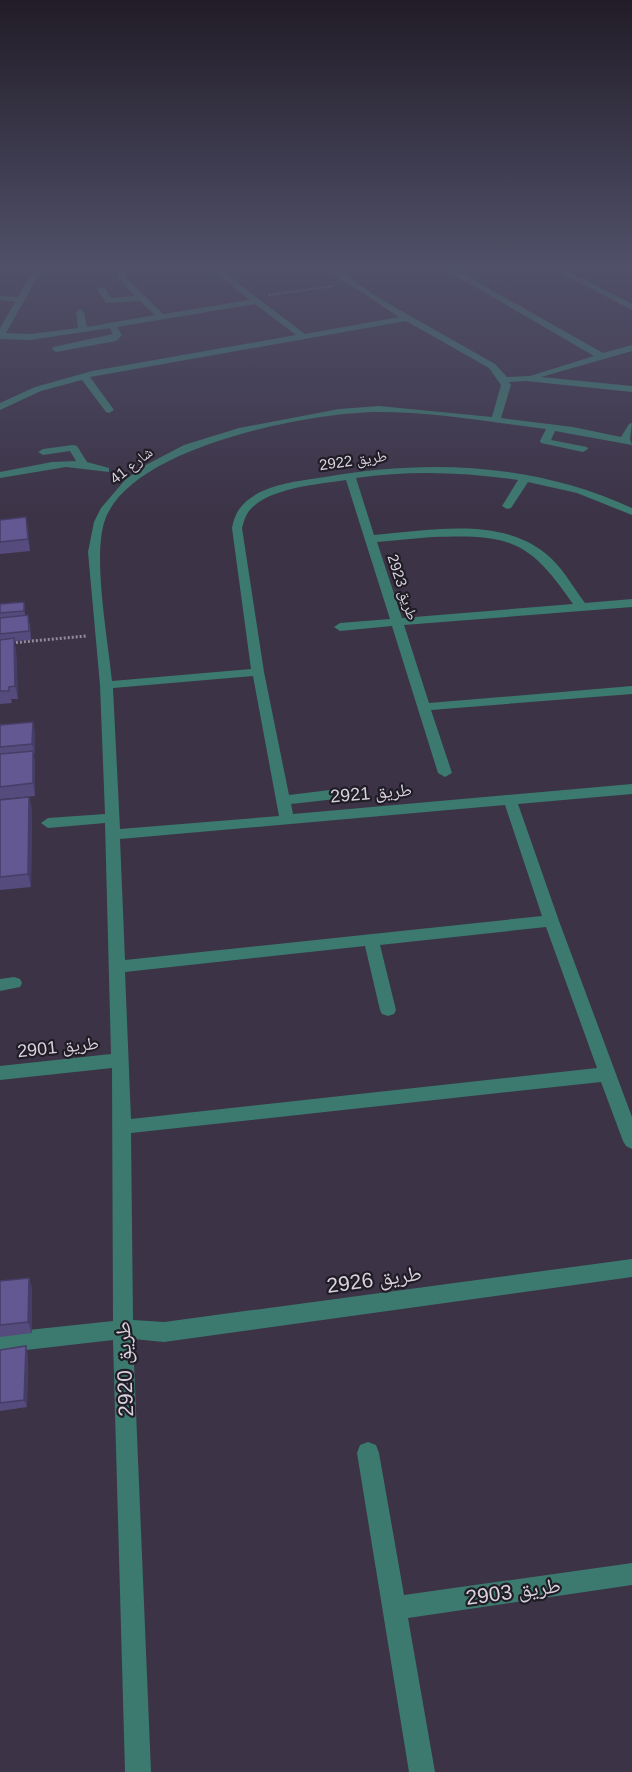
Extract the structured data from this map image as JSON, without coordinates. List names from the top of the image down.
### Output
{
  "streets": {
    "street": [
      "طريق 2922",
      "شارع 41",
      "طريق 2923",
      "طريق 2921",
      "طريق 2901",
      "طريق 2926",
      "طريق 2920",
      "طريق 2903"
    ]
  },
  "crossings": [
    ["طريق 2922", "طريق 2923"],
    ["طريق 2922", "طريق 2921"],
    ["شارع 41", "طريق 2921"],
    ["شارع 41", "طريق 2920"],
    ["طريق 2901", "طريق 2920"],
    ["طريق 2926", "طريق 2920"]
  ]
}
